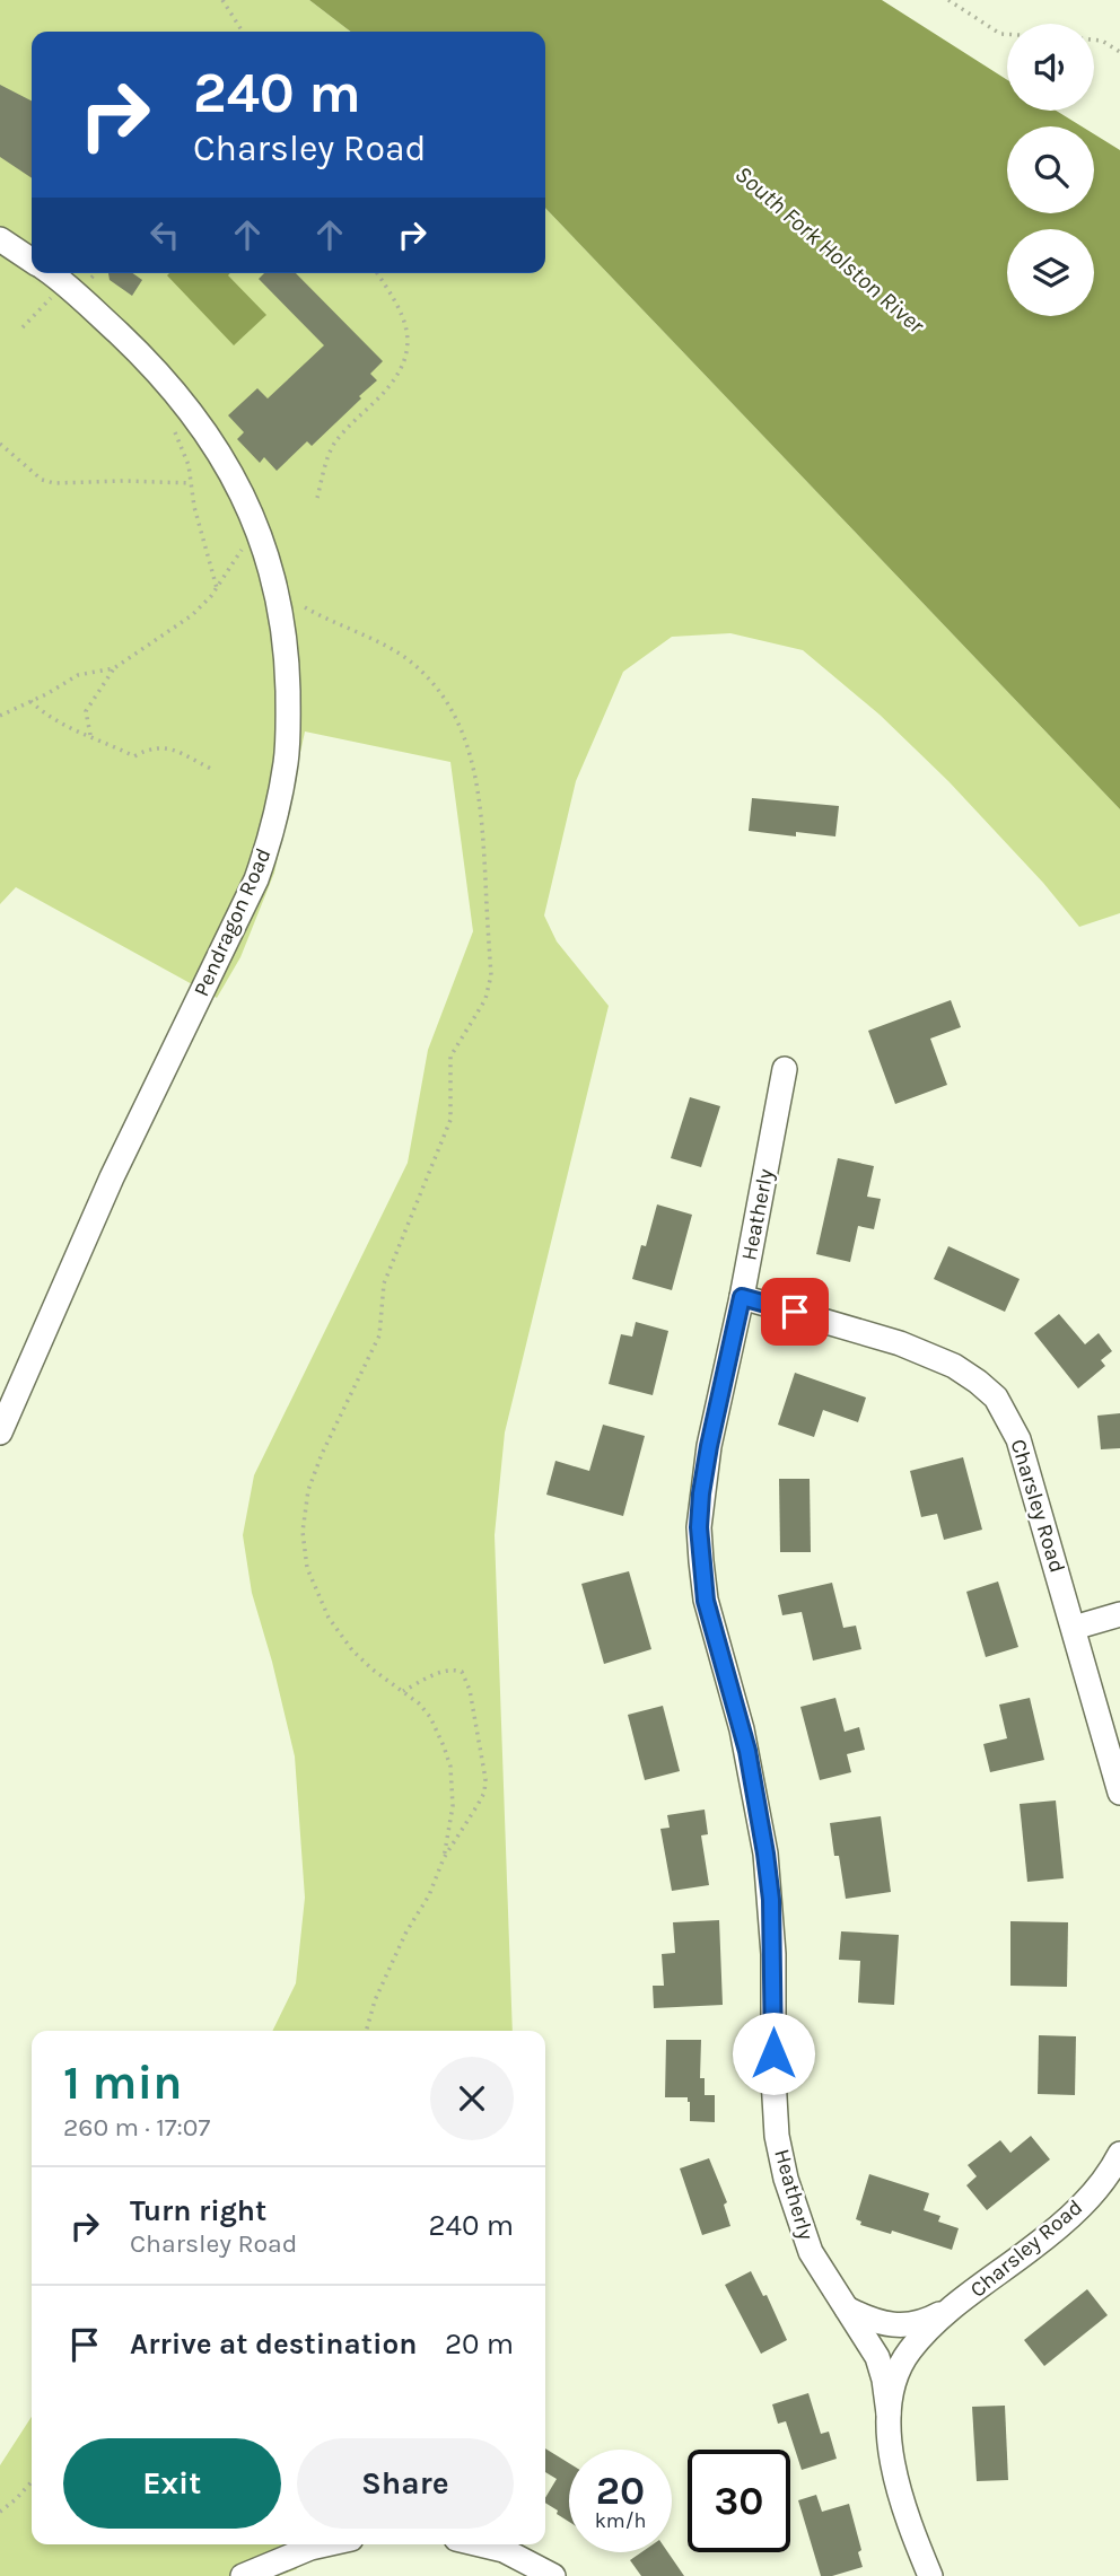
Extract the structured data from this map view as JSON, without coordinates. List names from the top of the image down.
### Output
{
  "streets": {
    "street": ["Pendragon Road", "Heatherly", "Charsley Road"]
  },
  "crossings": [
    ["Heatherly", "Charsley Road"]
  ],
  "water": ["South Fork Holston River"],
  "page": {
    "turn": ["240 m", "Charsley Road"],
    "heading": ["1 min", "260 m · 17:07"],
    "list": [
      {
        "name": "Turn right",
        "note": "Charsley Road",
        "value": "240 m"
      },
      {
        "name": "Arrive at destination",
        "value": "20 m"
      }
    ],
    "buttons": ["Exit", "Share"],
    "speed": "20 km/h",
    "limit": "30"
  }
}
